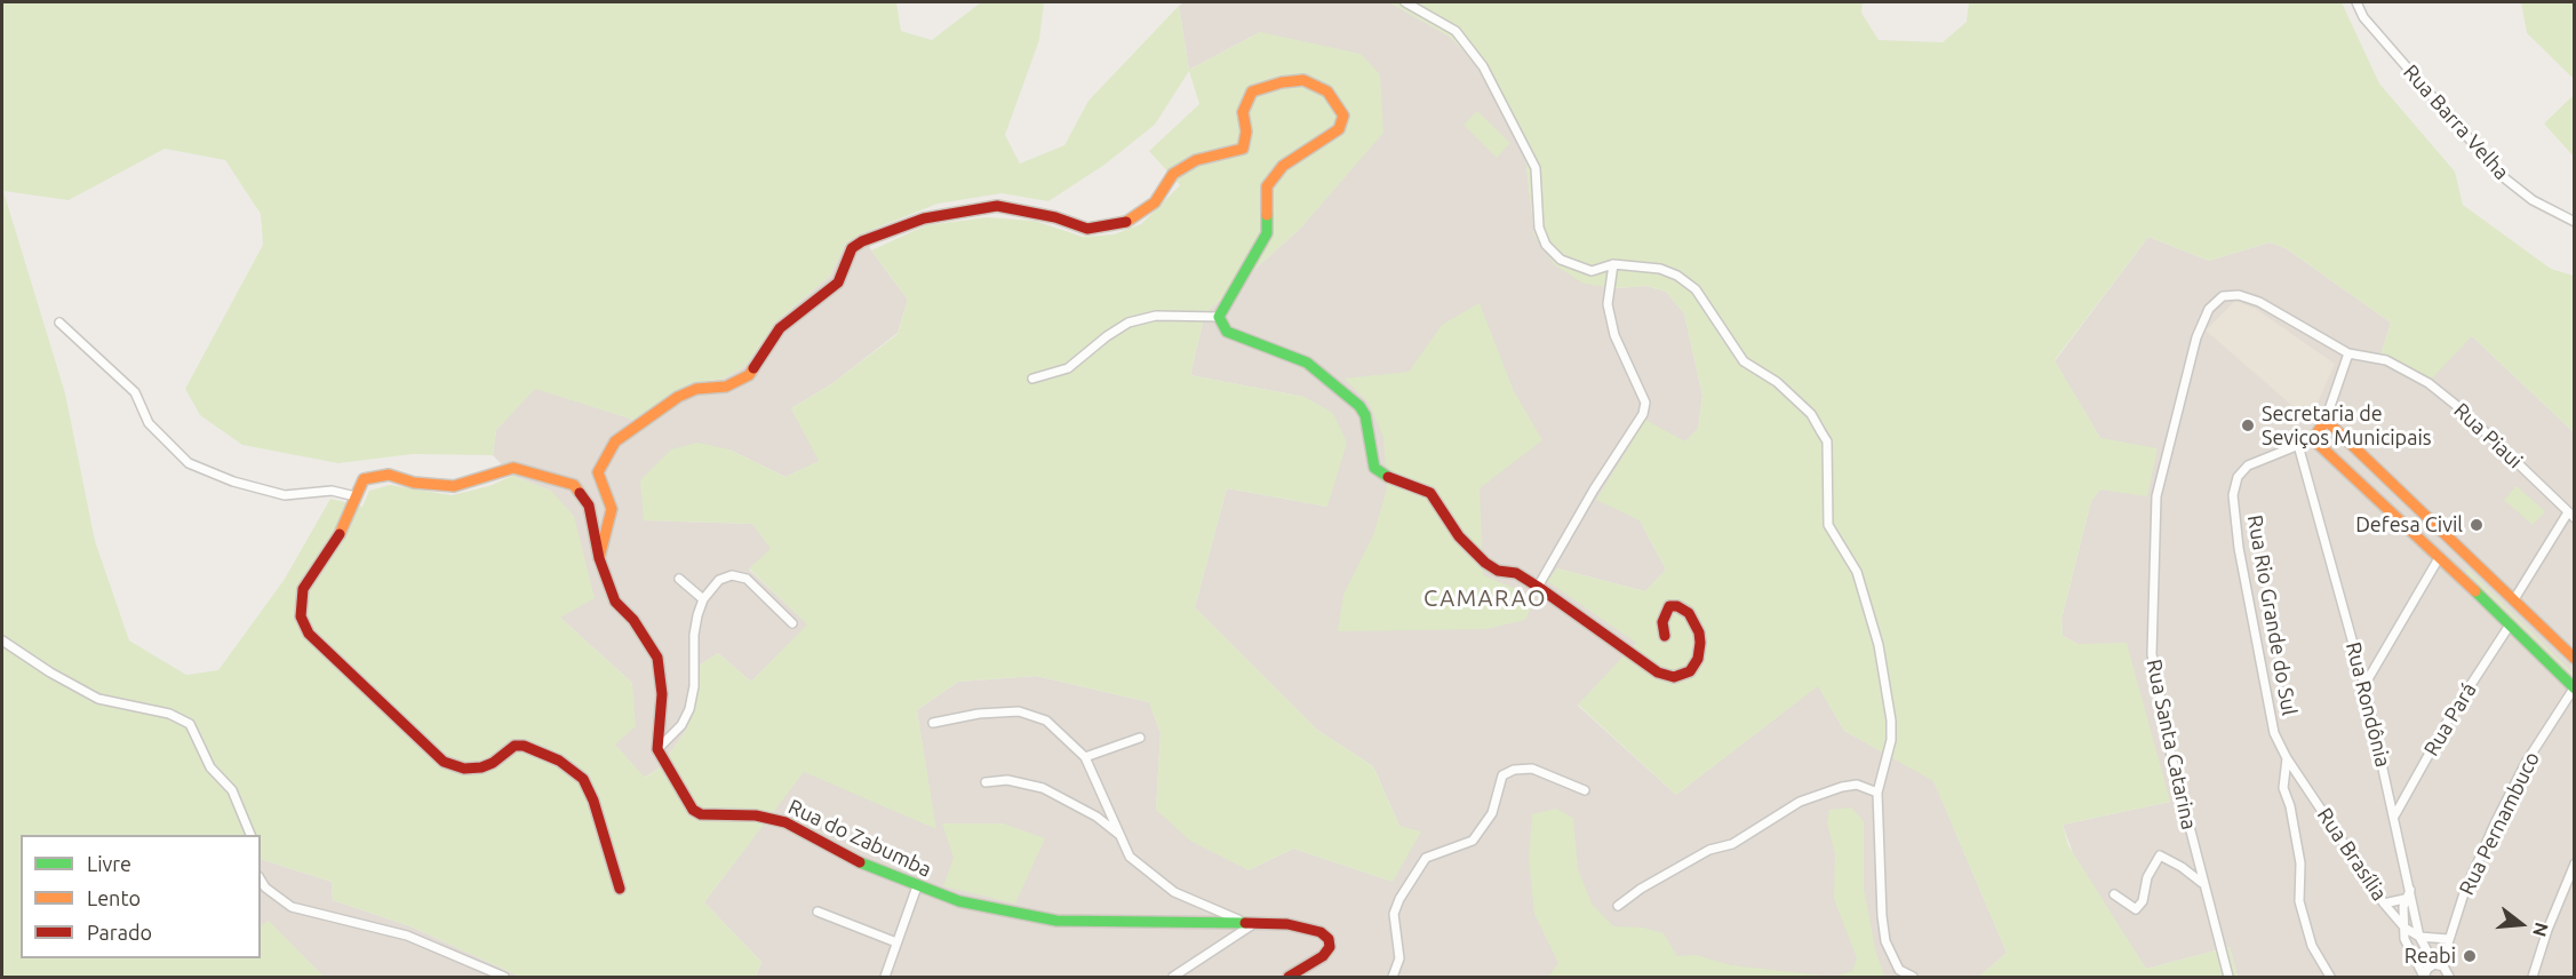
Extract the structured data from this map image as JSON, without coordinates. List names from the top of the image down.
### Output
{
  "streets": {
    "street": [
      "Rua Barra Velha",
      "Rua Piaui",
      "Rua Rio Grande do Sul",
      "Rua Rondônia",
      "Rua Pará",
      "Rua Santa Catarina",
      "Rua Pernambuco",
      "Rua do Zabumba",
      "Rua Brasília"
    ]
  },
  "crossings": [
    ["Rua Piaui", "Rua Santa Catarina"],
    ["Rua Rio Grande do Sul", "Rua Rondônia"],
    ["Rua Rio Grande do Sul", "Rua Brasília"],
    ["Rua Rondônia", "Rua Pará"],
    ["Rua Rondônia", "Rua Pernambuco"]
  ],
  "districts": ["CAMARAO"],
  "places": ["Secretaria de Seviços Municipais", "Defesa Civil", "Reabi"],
  "legend": ["Livre", "Lento", "Parado"],
  "north": "right"
}
